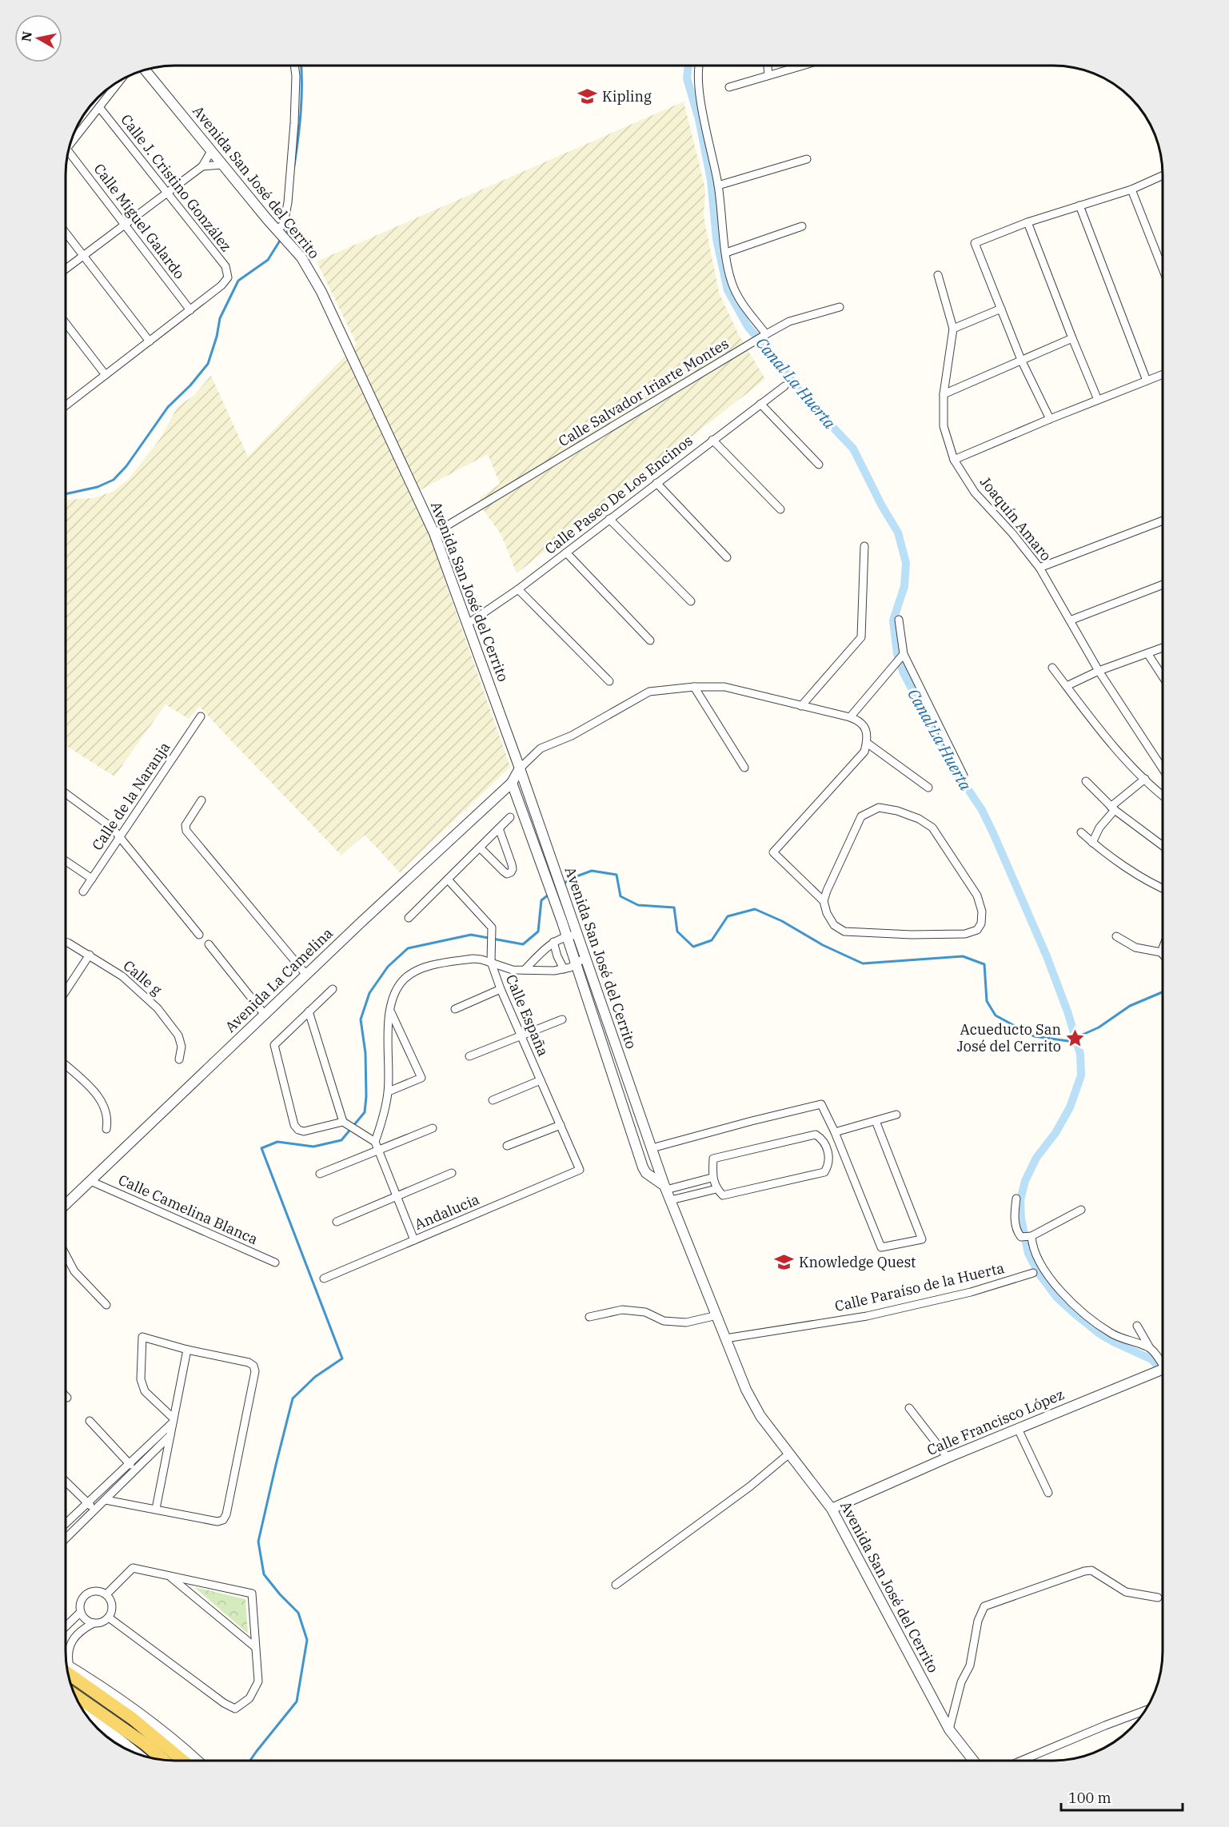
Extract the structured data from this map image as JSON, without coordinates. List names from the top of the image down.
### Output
{
  "streets": {
    "street": [
      "Avenida San José del Cerrito",
      "Calle J. Cristino González",
      "Calle Miguel Galardo",
      "Calle Salvador Iriarte Montes",
      "Calle Paseo De Los Encinos",
      "Joaquín Amaro",
      "Calle de la Naranja",
      "Calle g",
      "Avenida La Camelina",
      "Calle España",
      "Calle Camelina Blanca",
      "Andalucia",
      "Calle Paraíso de la Huerta",
      "Calle Francisco López"
    ]
  },
  "crossings": [
    ["Avenida San José del Cerrito", "Calle Salvador Iriarte Montes"],
    ["Avenida San José del Cerrito", "Calle Paseo De Los Encinos"],
    ["Avenida San José del Cerrito", "Avenida La Camelina"],
    ["Avenida San José del Cerrito", "Calle España"],
    ["Avenida San José del Cerrito", "Calle Paraíso de la Huerta"],
    ["Avenida San José del Cerrito", "Calle Francisco López"],
    ["Calle J. Cristino González", "Calle Miguel Galardo"],
    ["Avenida La Camelina", "Calle Camelina Blanca"],
    ["Calle España", "Andalucia"]
  ],
  "water": ["Canal La Huerta"],
  "places": {
    "school or university": ["Kipling", "Knowledge Quest"],
    "place": ["Acueducto San José del Cerrito"]
  },
  "scale_bar": "100 m",
  "north": "left"
}
